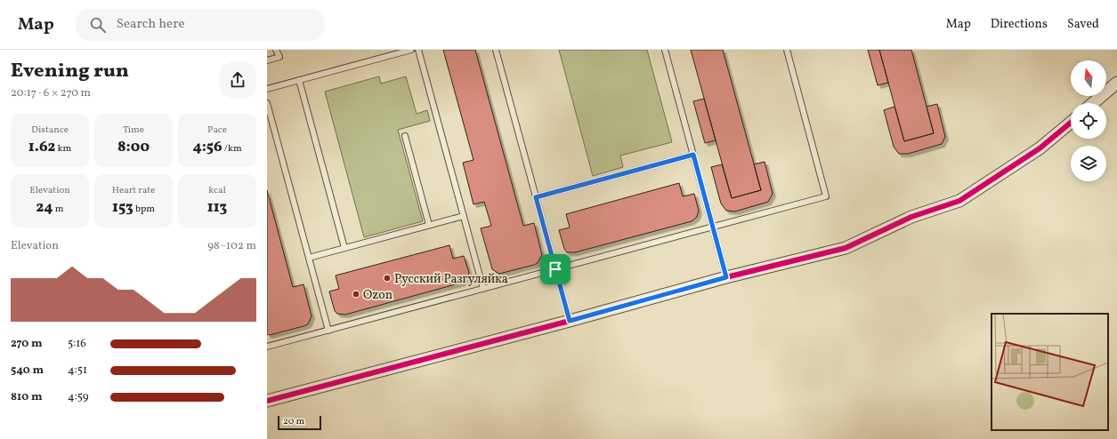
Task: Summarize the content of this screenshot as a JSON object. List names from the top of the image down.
{
  "places": ["Русский Разгуляйка", "Ozon"],
  "scale_bar": "20 m",
  "north": "top",
  "page": {
    "header": "Map",
    "search": "Search here",
    "nav": ["Map", "Directions", "Saved"],
    "heading": ["Evening run", "20:17 · 6 × 270 m"],
    "stats": [
      ["Distance", "1.62 km"],
      ["Time", "8:00"],
      ["Pace", "4:56 /km"],
      ["Elevation", "24 m"],
      ["Heart rate", "153 bpm"],
      ["kcal", "113"]
    ],
    "chart": ["Elevation", "98–102 m"],
    "list": [
      {
        "name": "270 m",
        "note": "5:16"
      },
      {
        "name": "540 m",
        "note": "4:51"
      },
      {
        "name": "810 m",
        "note": "4:59"
      }
    ],
    "scale": "20 m"
  }
}
